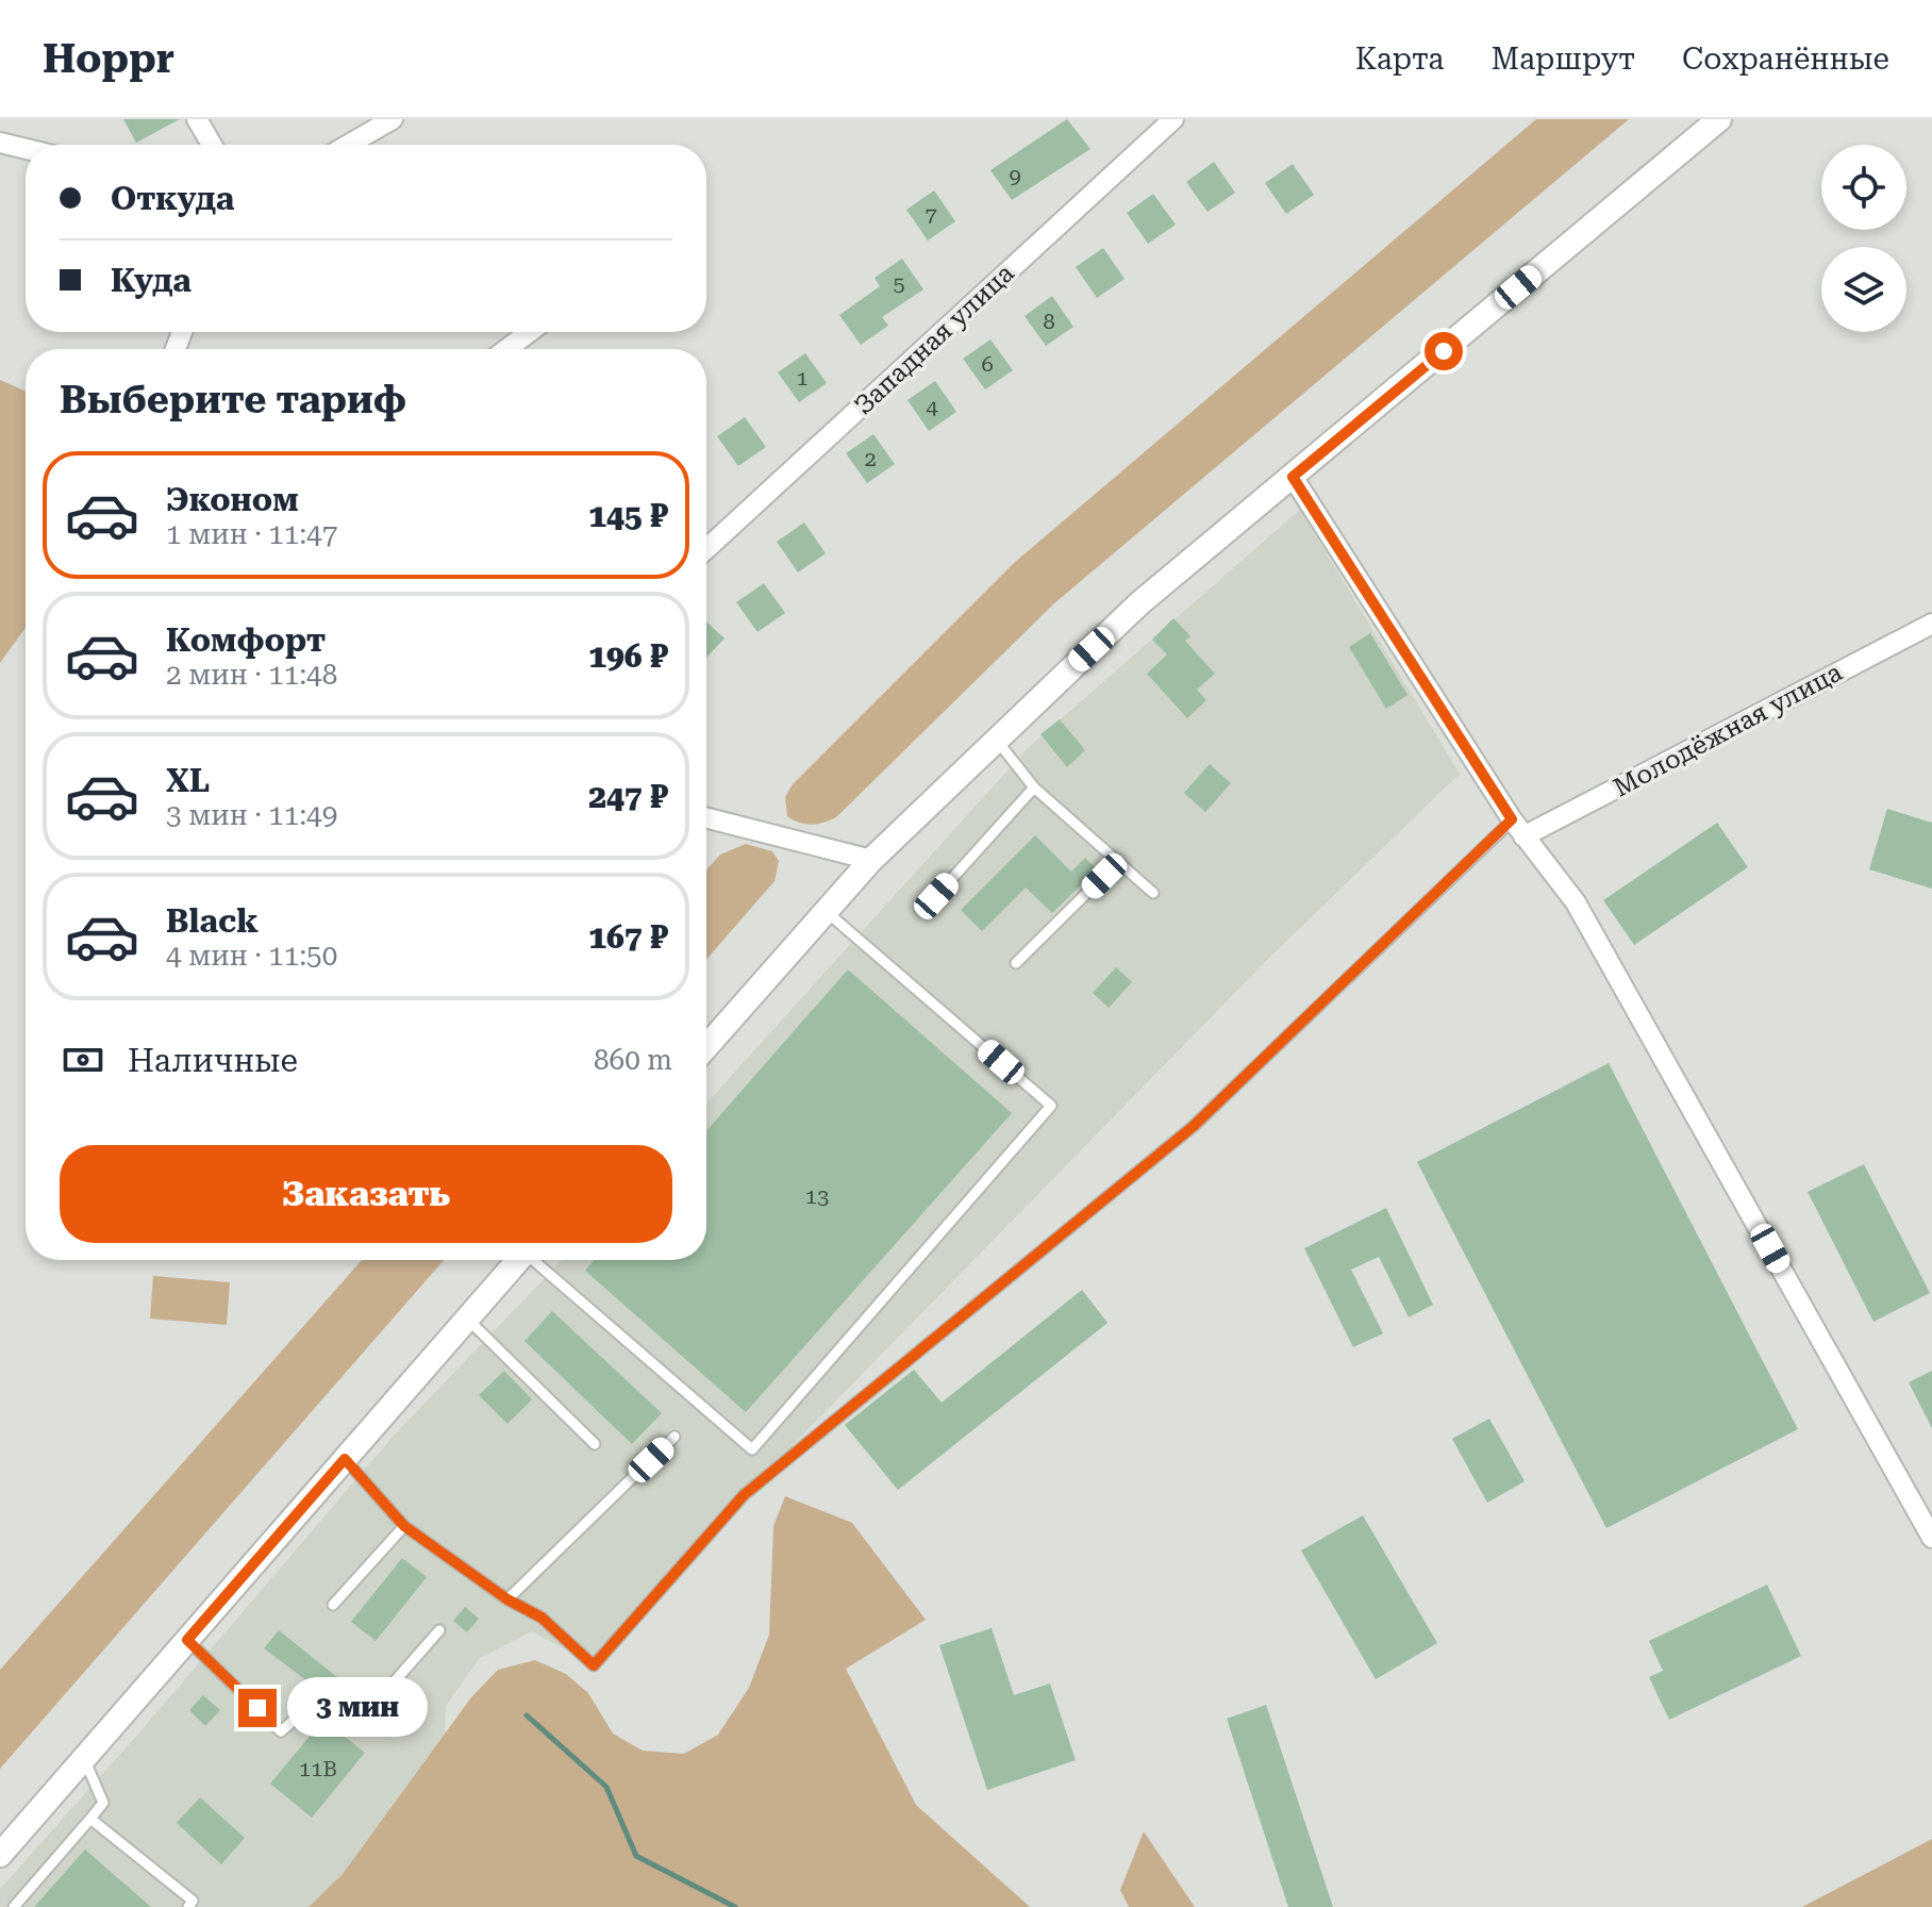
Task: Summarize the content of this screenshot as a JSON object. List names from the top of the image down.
{
  "streets": {
    "street": ["Западная улица", "Молодёжная улица"]
  },
  "house_numbers": [
    "9",
    "7",
    "5",
    "8",
    "6",
    "1",
    "4",
    "2",
    "13",
    "11В"
  ],
  "page": {
    "header": "Hoppr",
    "nav": ["Карта", "Маршрут", "Сохранённые"],
    "banner": ["Откуда", "Куда"],
    "heading": "Выберите тариф",
    "list": [
      {
        "name": "Эконом",
        "note": "1 мин · 11:47",
        "value": "145 ₽"
      },
      {
        "name": "Комфорт",
        "note": "2 мин · 11:48",
        "value": "196 ₽"
      },
      {
        "name": "XL",
        "note": "3 мин · 11:49",
        "value": "247 ₽"
      },
      {
        "name": "Black",
        "note": "4 мин · 11:50",
        "value": "167 ₽"
      }
    ],
    "pay": ["Наличные", "860 m"],
    "buttons": "Заказать",
    "bubble": "3 мин"
  }
}
